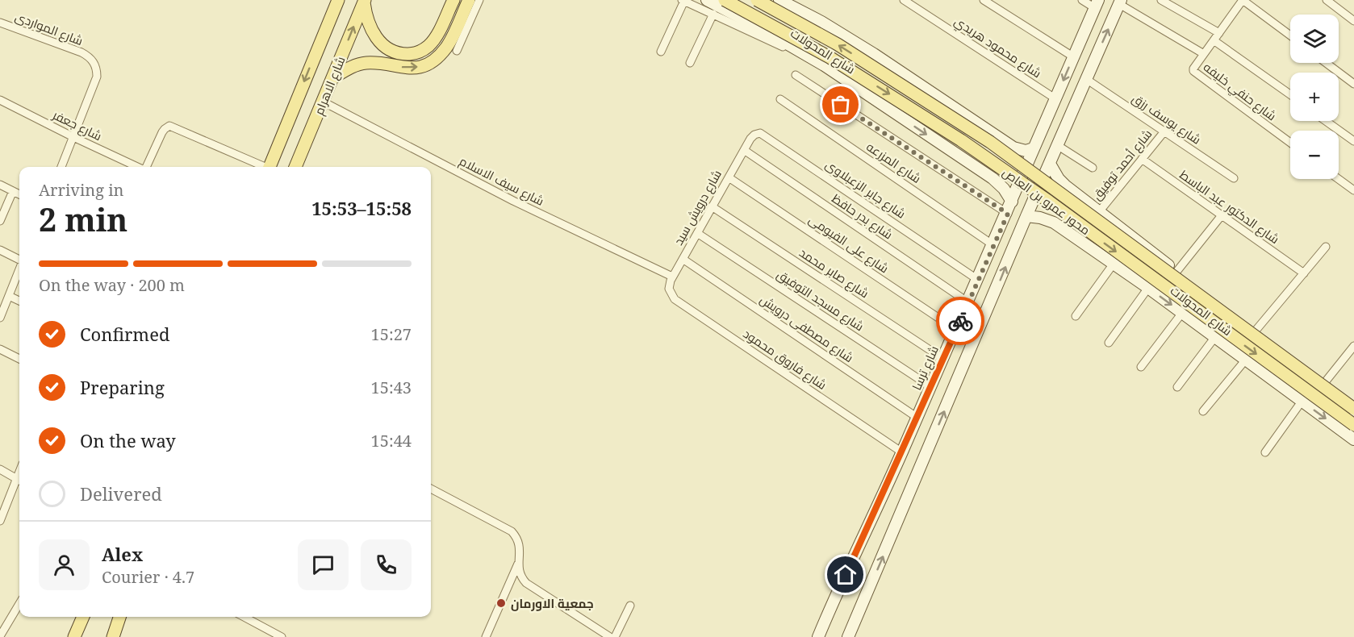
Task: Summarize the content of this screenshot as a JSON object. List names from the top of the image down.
{
  "streets": {
    "main road": ["شارع الاهرام", "محور عمرو بن العاص"],
    "street": [
      "شارع المواردى",
      "شارع محمود هريدي",
      "شارع المحولات",
      "شارع حنفي خليفه",
      "شارع يوسف رزق",
      "شارع جعفر",
      "شارع المزرعه",
      "شارع أحمد توفيق",
      "شارع سيف الاسلام",
      "شارع جابر الزعبلاوى",
      "شارع الدكتور عبد الباسط",
      "شارع درويش سيد",
      "شارع بدر حافظ",
      "شارع على الفيومى",
      "شارع صابر محمد",
      "شارع مسجد التوفيق",
      "شارع مصطفى درويش",
      "شارع فاروق محمود",
      "شارع ترسا"
    ]
  },
  "crossings": [
    ["شارع المواردى", "شارع جعفر"],
    ["شارع محمود هريدي", "شارع ترسا"],
    ["شارع المحولات", "شارع أحمد توفيق"],
    ["شارع المحولات", "شارع ترسا"],
    ["شارع الاهرام", "شارع سيف الاسلام"],
    ["شارع يوسف رزق", "شارع أحمد توفيق"],
    ["شارع المزرعه", "شارع ترسا"],
    ["شارع أحمد توفيق", "شارع الدكتور عبد الباسط"],
    ["شارع سيف الاسلام", "شارع درويش سيد"],
    ["شارع سيف الاسلام", "شارع فاروق محمود"],
    ["شارع جابر الزعبلاوى", "شارع درويش سيد"],
    ["شارع جابر الزعبلاوى", "شارع بدر حافظ"],
    ["شارع جابر الزعبلاوى", "شارع ترسا"],
    ["شارع درويش سيد", "شارع بدر حافظ"],
    ["شارع درويش سيد", "شارع على الفيومى"],
    ["شارع درويش سيد", "شارع صابر محمد"],
    ["شارع درويش سيد", "شارع مسجد التوفيق"],
    ["شارع درويش سيد", "شارع مصطفى درويش"],
    ["شارع درويش سيد", "شارع فاروق محمود"],
    ["شارع بدر حافظ", "شارع ترسا"],
    ["شارع على الفيومى", "شارع ترسا"],
    ["شارع صابر محمد", "شارع ترسا"],
    ["شارع مسجد التوفيق", "شارع ترسا"],
    ["شارع مصطفى درويش", "شارع ترسا"],
    ["شارع فاروق محمود", "شارع ترسا"]
  ],
  "places": ["جمعية الاورمان"],
  "page": {
    "map_buttons": ["+", "−"],
    "heading": ["2 min", "Arriving in", "15:53–15:58"],
    "panel": ["Alex", "Courier · 4.7"],
    "bar": "On the way · 200 m",
    "list": [
      ["Confirmed", "15:27"],
      ["Preparing", "15:43"],
      ["On the way", "15:44"],
      "Delivered"
    ]
  }
}
